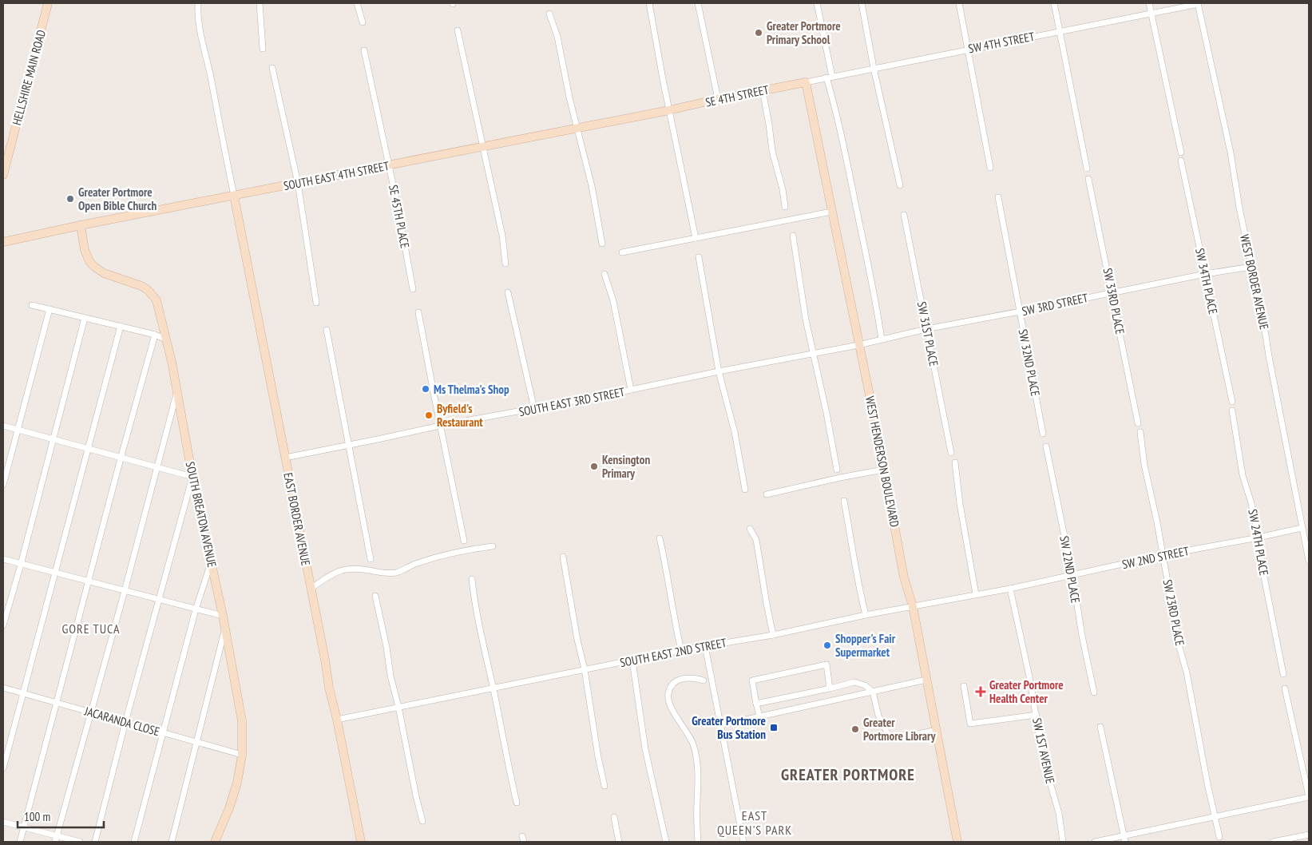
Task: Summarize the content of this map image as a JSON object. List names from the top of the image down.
{
  "streets": {
    "street": [
      "SW 4TH STREET",
      "HELLSHIRE MAIN ROAD",
      "SE 4TH STREET",
      "SOUTH EAST 4TH STREET",
      "SE 45TH PLACE",
      "SW 34TH PLACE",
      "WEST BORDER AVENUE",
      "SW 33RD PLACE",
      "SW 3RD STREET",
      "SW 31ST PLACE",
      "SW 32ND PLACE",
      "SOUTH EAST 3RD STREET",
      "WEST HENDERSON BOULEVARD",
      "SOUTH BREATON AVENUE",
      "EAST BORDER AVENUE",
      "SW 24TH PLACE",
      "SW 2ND STREET",
      "SW 22ND PLACE",
      "SW 23RD PLACE",
      "SOUTH EAST 2ND STREET",
      "JACARANDA CLOSE",
      "SW 1ST AVENUE"
    ]
  },
  "crossings": [
    ["SW 4TH STREET", "SE 4TH STREET"],
    ["SW 4TH STREET", "WEST BORDER AVENUE"],
    ["SW 4TH STREET", "WEST HENDERSON BOULEVARD"],
    ["SE 4TH STREET", "SOUTH EAST 4TH STREET"],
    ["SE 4TH STREET", "WEST HENDERSON BOULEVARD"],
    ["SOUTH EAST 4TH STREET", "SE 45TH PLACE"],
    ["SOUTH EAST 4TH STREET", "SOUTH BREATON AVENUE"],
    ["SOUTH EAST 4TH STREET", "EAST BORDER AVENUE"],
    ["SW 34TH PLACE", "SW 3RD STREET"],
    ["WEST BORDER AVENUE", "SW 3RD STREET"],
    ["WEST BORDER AVENUE", "SW 2ND STREET"],
    ["SW 33RD PLACE", "SW 3RD STREET"],
    ["SW 3RD STREET", "SW 31ST PLACE"],
    ["SW 3RD STREET", "SW 32ND PLACE"],
    ["SW 3RD STREET", "SOUTH EAST 3RD STREET"],
    ["SW 3RD STREET", "WEST HENDERSON BOULEVARD"],
    ["SOUTH EAST 3RD STREET", "WEST HENDERSON BOULEVARD"],
    ["SOUTH EAST 3RD STREET", "EAST BORDER AVENUE"],
    ["WEST HENDERSON BOULEVARD", "SOUTH EAST 2ND STREET"],
    ["SOUTH BREATON AVENUE", "JACARANDA CLOSE"],
    ["EAST BORDER AVENUE", "SOUTH EAST 2ND STREET"],
    ["SW 24TH PLACE", "SW 2ND STREET"],
    ["SW 2ND STREET", "SW 22ND PLACE"],
    ["SW 2ND STREET", "SW 23RD PLACE"],
    ["SW 2ND STREET", "SOUTH EAST 2ND STREET"],
    ["SW 2ND STREET", "SW 1ST AVENUE"],
    ["SOUTH EAST 2ND STREET", "SW 1ST AVENUE"]
  ],
  "districts": ["GORE TUCA", "GREATER PORTMORE", "EAST QUEEN'S PARK"],
  "places": {
    "other": [
      "Greater Portmore Primary School",
      "Greater Portmore Open Bible Church",
      "Ms Thelma's Shop",
      "Byfield's Restaurant",
      "Kensington Primary",
      "Shopper's Fair Supermarket",
      "Greater Portmore Library"
    ],
    "health": ["Greater Portmore Health Center"],
    "transit": ["Greater Portmore Bus Station"]
  },
  "scale_bar": "100 m"
}
